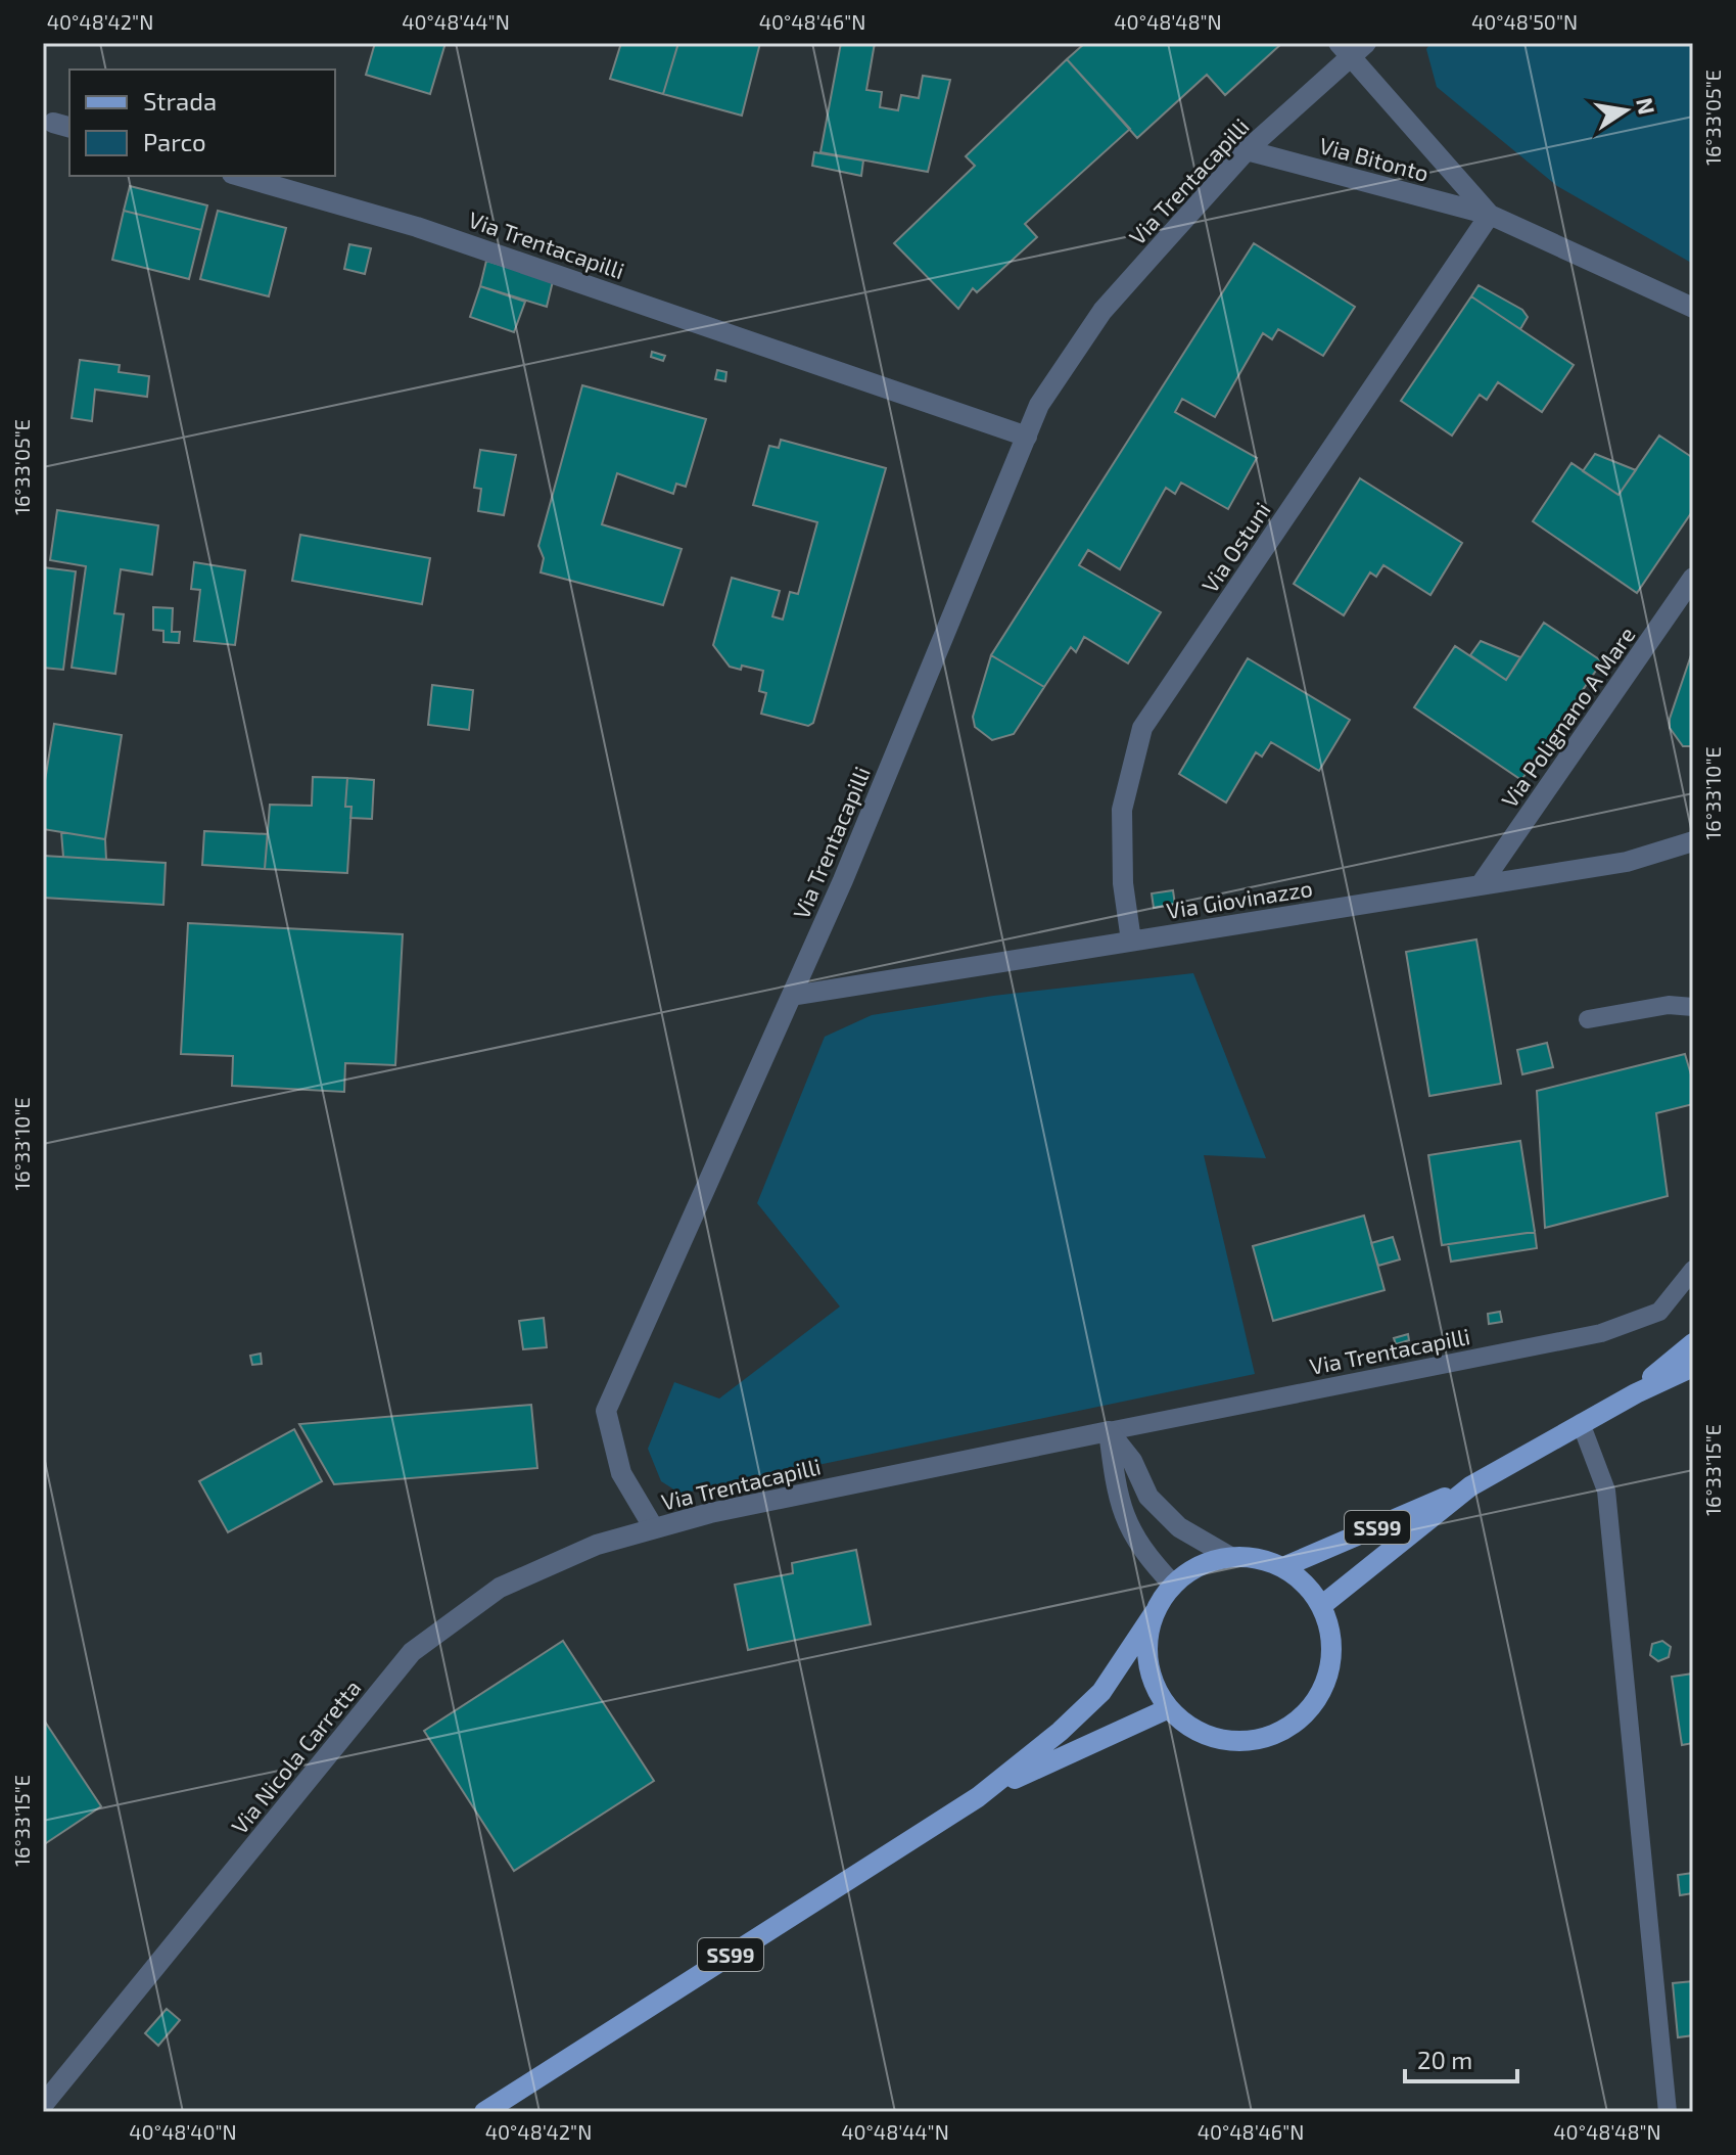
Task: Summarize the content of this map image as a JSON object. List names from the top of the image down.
{
  "streets": {
    "main road": ["SS99"],
    "street": [
      "Via Bitonto",
      "Via Trentacapilli",
      "Via Ostuni",
      "Via Polignano A Mare",
      "Via Giovinazzo",
      "Via Nicola Carretta"
    ]
  },
  "crossings": [
    ["Via Bitonto", "Via Trentacapilli"],
    ["Via Bitonto", "Via Ostuni"],
    ["Via Trentacapilli", "Via Giovinazzo"],
    ["Via Trentacapilli", "Via Nicola Carretta"],
    ["Via Ostuni", "Via Giovinazzo"],
    ["Via Polignano A Mare", "Via Giovinazzo"]
  ],
  "legend": ["Strada", "Parco"],
  "scale_bar": "20 m",
  "north": "right",
  "coordinates": [
    "40°48'42\"N",
    "40°48'44\"N",
    "40°48'46\"N",
    "40°48'48\"N",
    "40°48'50\"N",
    "16°33'05\"E",
    "16°33'10\"E",
    "16°33'15\"E",
    "40°48'40\"N"
  ]
}
